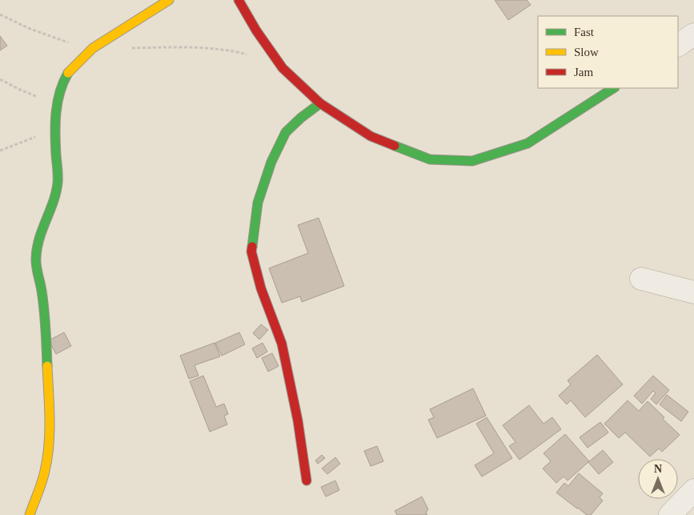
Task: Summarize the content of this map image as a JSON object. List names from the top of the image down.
{
  "legend": ["Fast", "Slow", "Jam"],
  "north": "top"
}
